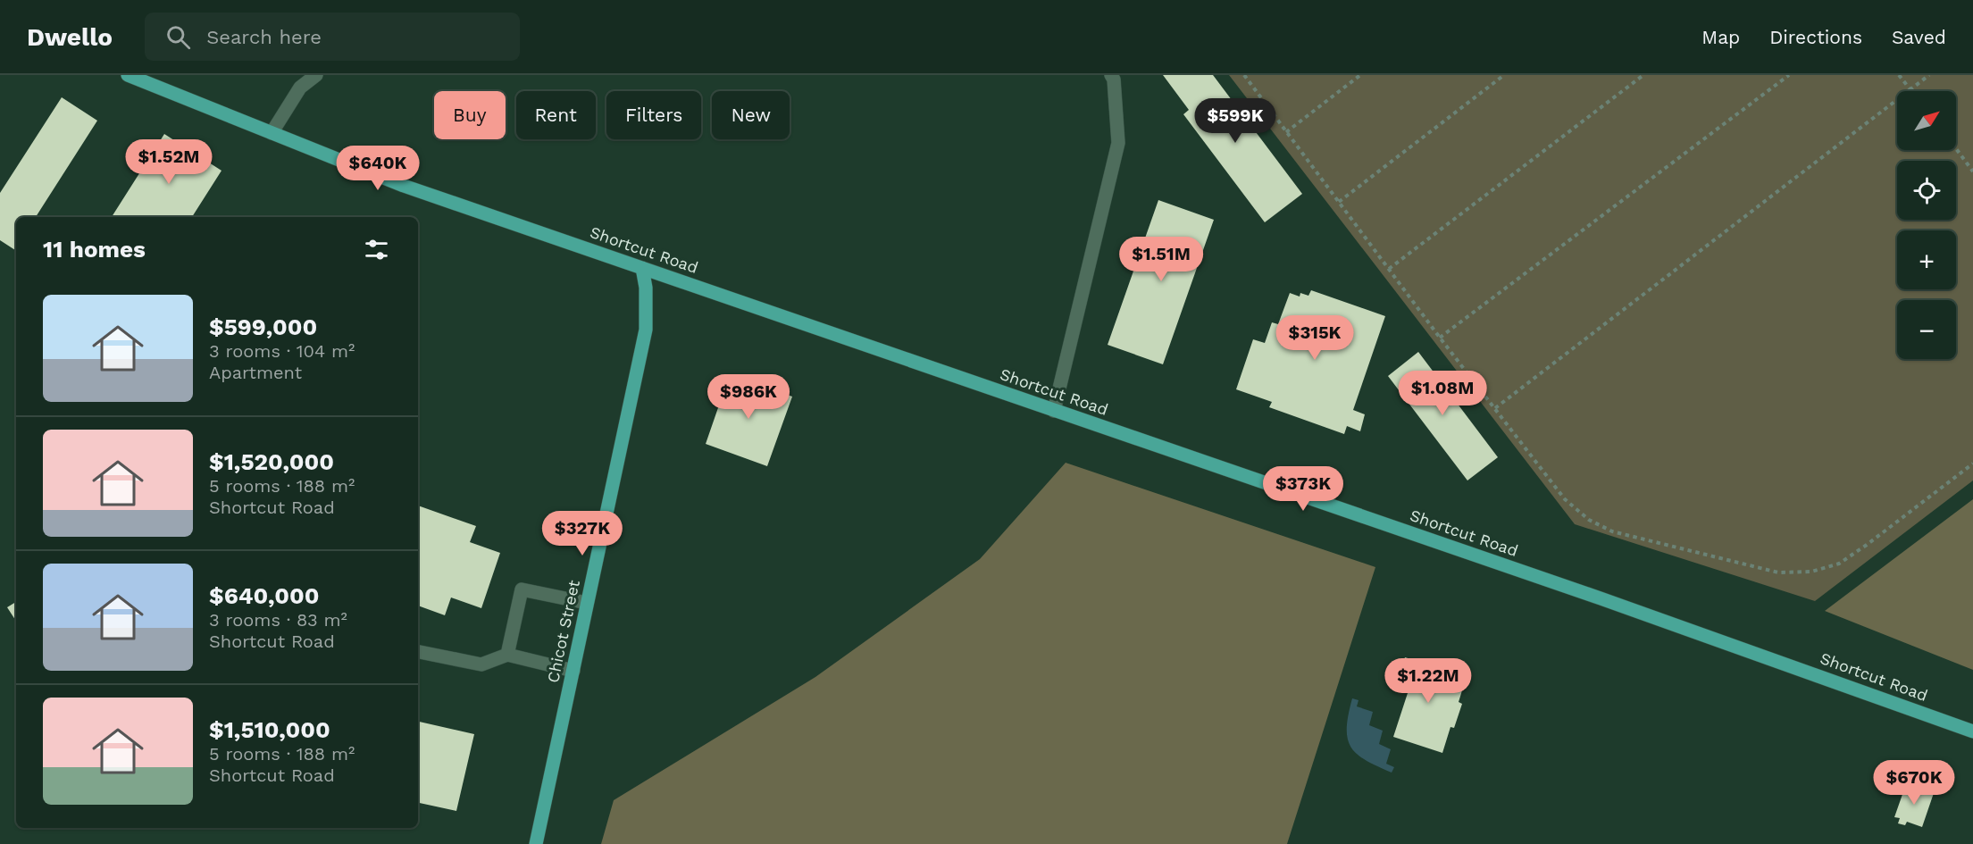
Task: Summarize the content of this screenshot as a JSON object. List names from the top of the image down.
{
  "streets": {
    "main road": ["Shortcut Road", "Chicot Street"]
  },
  "crossings": [
    ["Shortcut Road", "Chicot Street"]
  ],
  "north": "top right",
  "page": {
    "header": "Dwello",
    "search": "Search here",
    "nav": ["Map", "Directions", "Saved"],
    "map_buttons": ["+", "−"],
    "chip": [
      "Buy",
      "Rent",
      "Filters",
      "New"
    ],
    "price": [
      "$599K",
      "$1.52M",
      "$640K",
      "$1.51M",
      "$315K",
      "$1.08M",
      "$986K",
      "$373K",
      "$327K",
      "$1.22M",
      "$670K"
    ],
    "heading": "11 homes",
    "list": [
      {
        "name": "$599,000",
        "note": "3 rooms · 104 m² · Apartment"
      },
      {
        "name": "$1,520,000",
        "note": "5 rooms · 188 m² · Shortcut Road"
      },
      {
        "name": "$640,000",
        "note": "3 rooms · 83 m² · Shortcut Road"
      },
      {
        "name": "$1,510,000",
        "note": "5 rooms · 188 m² · Shortcut Road"
      }
    ]
  }
}
